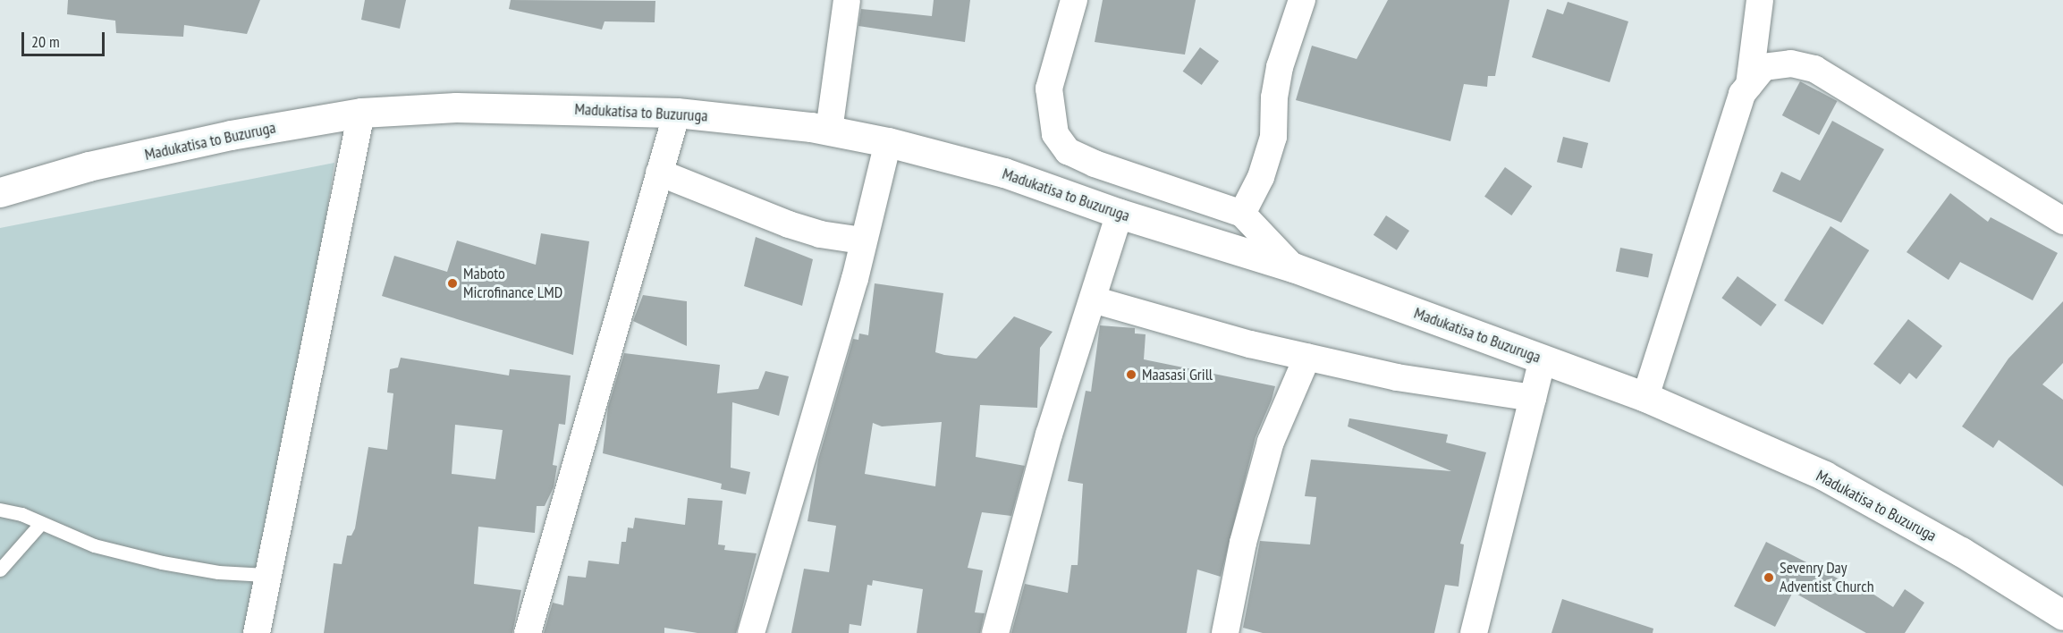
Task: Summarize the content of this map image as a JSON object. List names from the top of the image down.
{
  "streets": {
    "main road": ["Madukatisa to Buzuruga"]
  },
  "places": ["Maboto Microfinance LMD", "Maasasi Grill", "Sevenry Day Adventist Church"],
  "scale_bar": "20 m"
}
